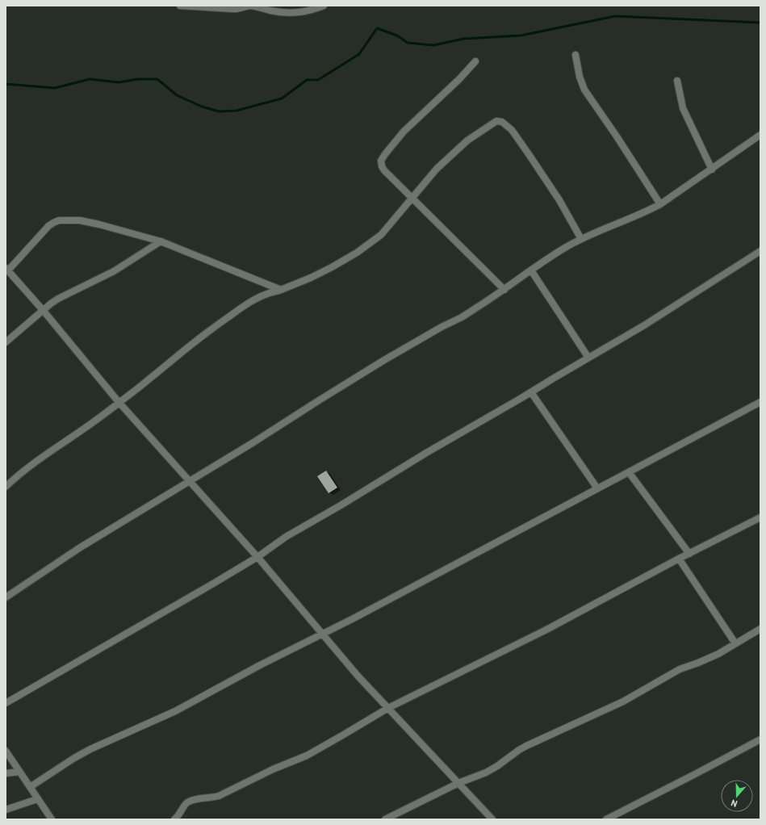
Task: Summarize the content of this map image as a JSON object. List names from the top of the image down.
{
  "north": "bottom"
}
